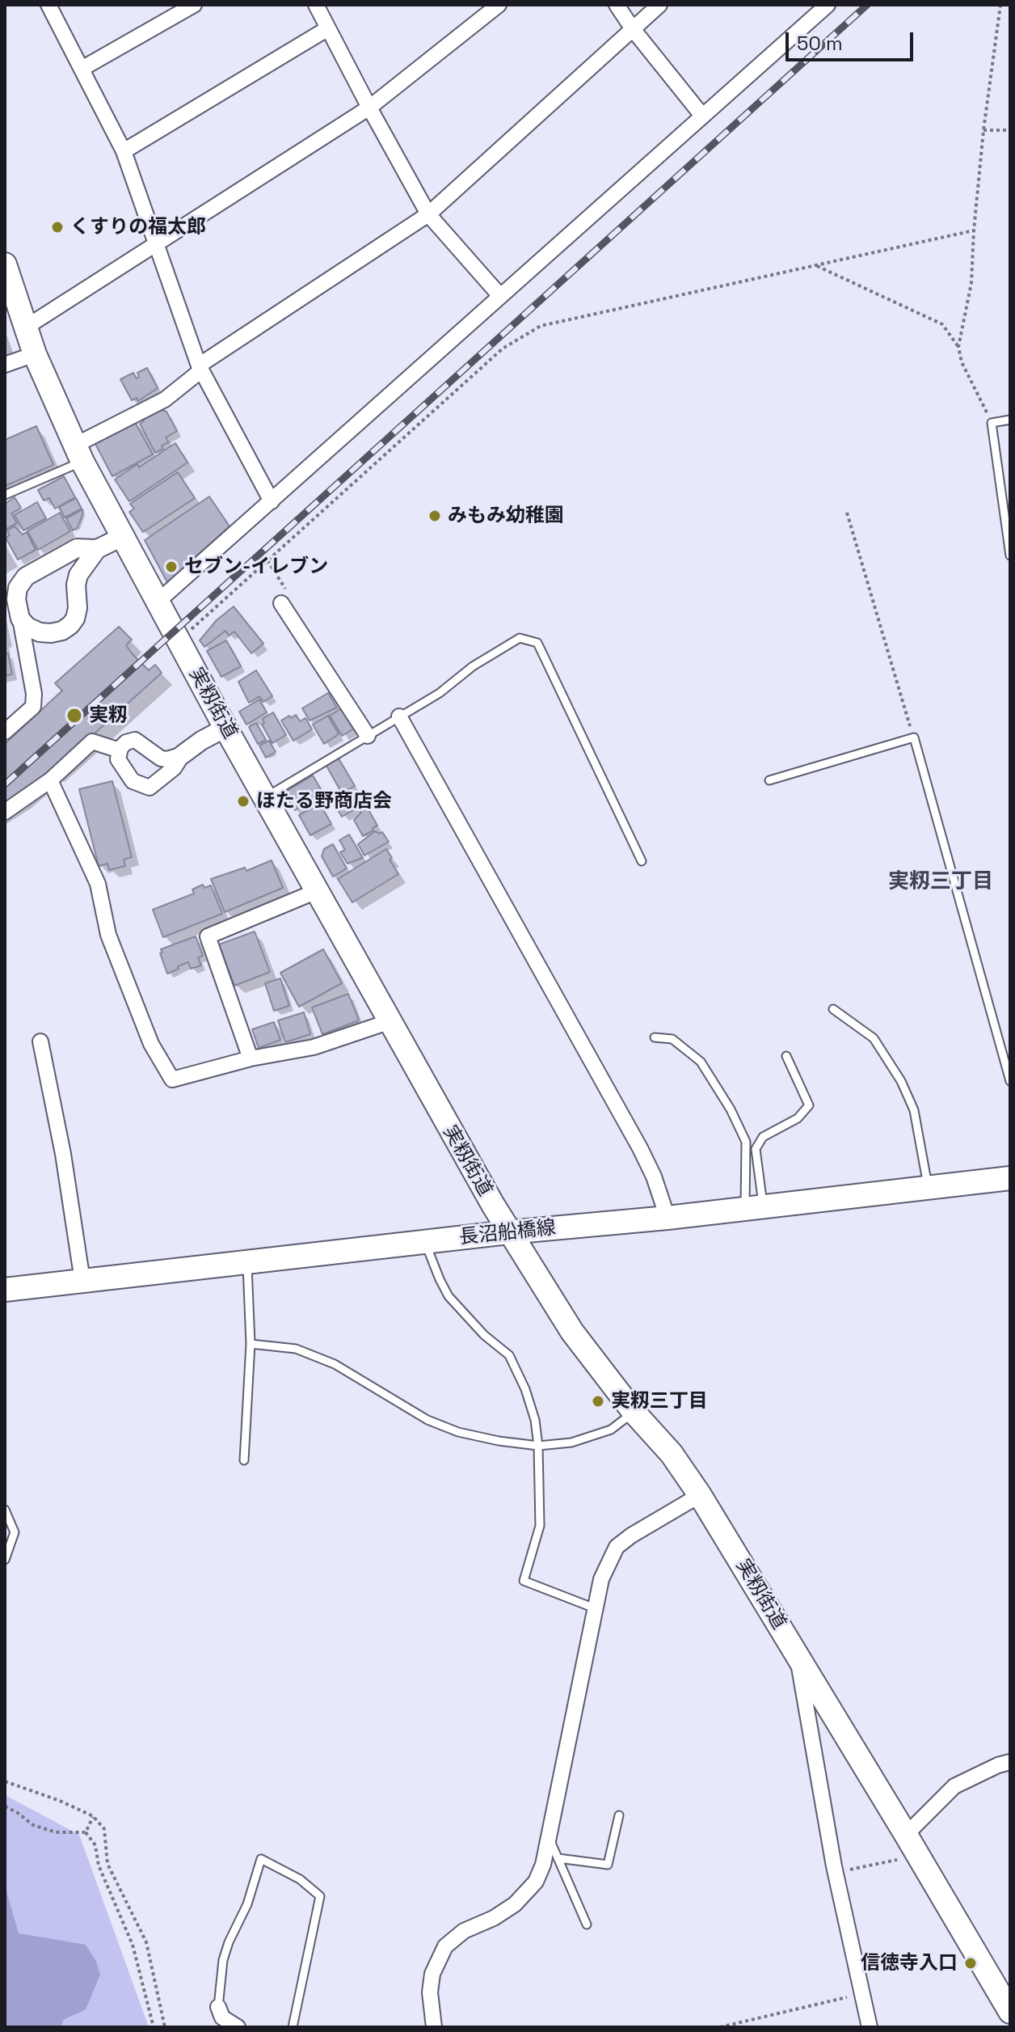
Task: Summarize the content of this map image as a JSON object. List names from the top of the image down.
{
  "streets": {
    "main road": ["実籾街道", "長沼船橋線"]
  },
  "crossings": [
    ["実籾街道", "長沼船橋線"]
  ],
  "districts": ["実籾三丁目"],
  "places": [
    "くすりの福太郎",
    "みもみ幼稚園",
    "セブン-イレブン",
    "実籾",
    "ほたる野商店会",
    "実籾三丁目",
    "信徳寺入口"
  ],
  "scale_bar": "50 m"
}
